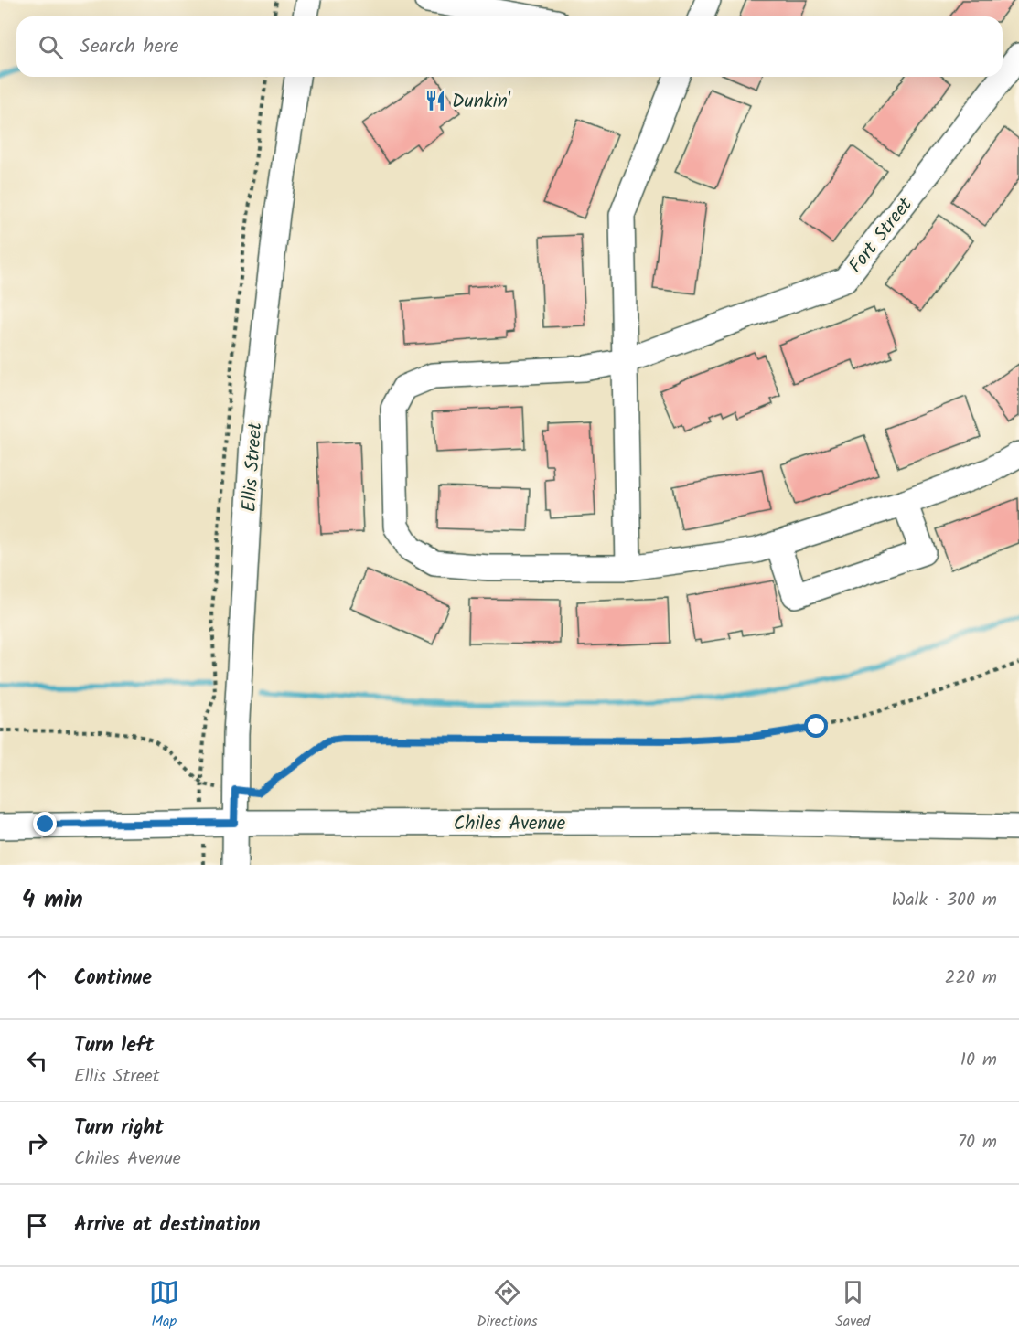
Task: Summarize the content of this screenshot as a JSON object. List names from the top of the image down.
{
  "streets": {
    "street": ["Fort Street", "Ellis Street", "Chiles Avenue"]
  },
  "crossings": [
    ["Ellis Street", "Chiles Avenue"]
  ],
  "places": {
    "restaurant": ["Dunkin'"]
  },
  "page": {
    "search": "Search here",
    "heading": ["4 min", "Walk · 300 m"],
    "list": [
      ["Continue", "220 m"],
      ["Turn left", "Ellis Street", "10 m"],
      ["Turn right", "Chiles Avenue", "70 m"],
      "Arrive at destination"
    ],
    "nav": ["Map", "Directions", "Saved"]
  }
}
